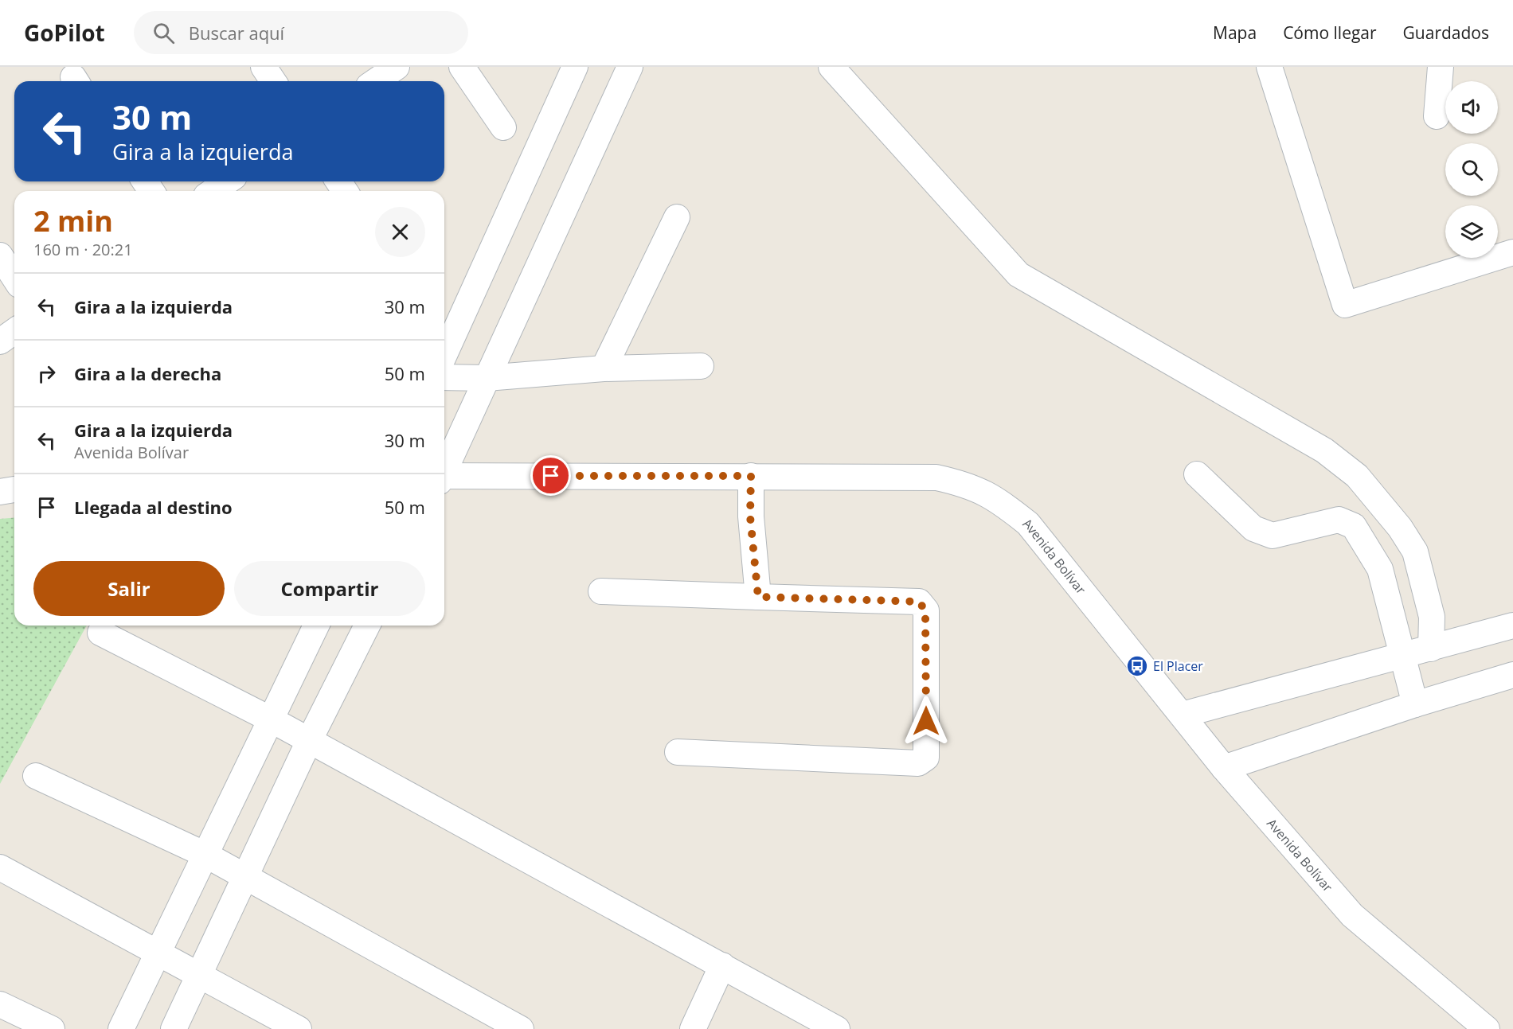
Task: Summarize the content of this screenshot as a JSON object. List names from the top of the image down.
{
  "streets": {
    "street": ["Avenida Bolívar"]
  },
  "places": {
    "bus stop": ["El Placer"]
  },
  "page": {
    "header": "GoPilot",
    "search": "Buscar aquí",
    "nav": ["Mapa", "Cómo llegar", "Guardados"],
    "turn": ["30 m", "Gira a la izquierda"],
    "heading": ["2 min", "160 m · 20:21"],
    "list": [
      {
        "name": "Gira a la izquierda",
        "value": "30 m"
      },
      {
        "name": "Gira a la derecha",
        "value": "50 m"
      },
      {
        "name": "Gira a la izquierda",
        "note": "Avenida Bolívar",
        "value": "30 m"
      },
      {
        "name": "Llegada al destino",
        "value": "50 m"
      }
    ],
    "buttons": ["Salir", "Compartir"]
  }
}
